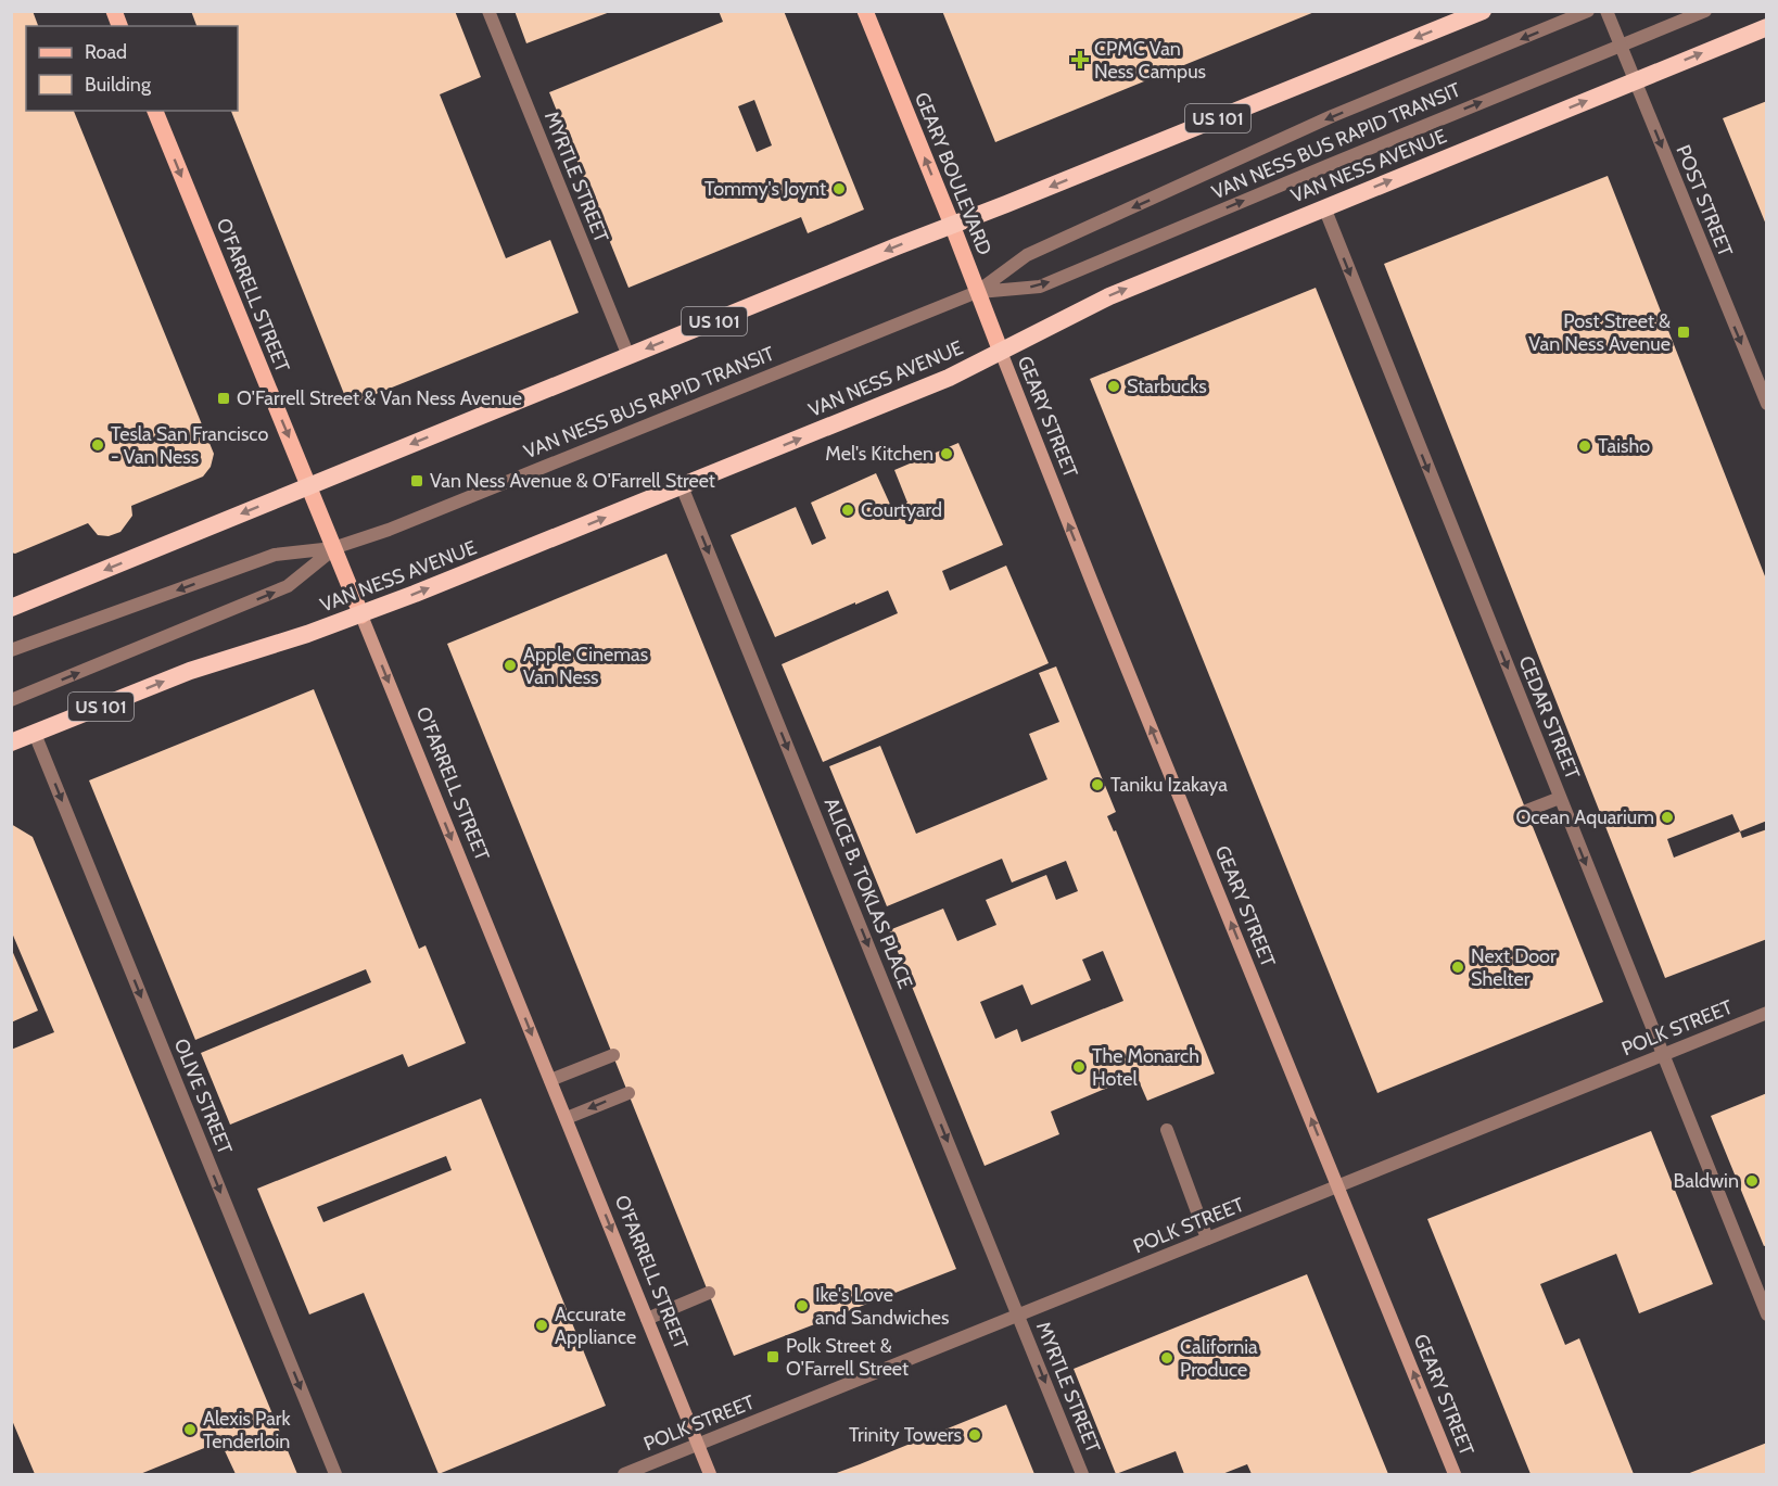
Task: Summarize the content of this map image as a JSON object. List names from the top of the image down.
{
  "streets": {
    "highway": ["US 101", "VAN NESS AVENUE"],
    "main road": ["GEARY BOULEVARD", "O'FARRELL STREET", "GEARY STREET"],
    "street": [
      "VAN NESS BUS RAPID TRANSIT",
      "MYRTLE STREET",
      "POST STREET",
      "CEDAR STREET",
      "ALICE B. TOKLAS PLACE",
      "POLK STREET",
      "OLIVE STREET"
    ]
  },
  "crossings": [
    ["US 101", "GEARY BOULEVARD"],
    ["US 101", "MYRTLE STREET"],
    ["US 101", "O'FARRELL STREET"],
    ["VAN NESS BUS RAPID TRANSIT", "GEARY BOULEVARD"],
    ["VAN NESS BUS RAPID TRANSIT", "POST STREET"],
    ["VAN NESS BUS RAPID TRANSIT", "O'FARRELL STREET"],
    ["VAN NESS AVENUE", "GEARY BOULEVARD"],
    ["VAN NESS AVENUE", "POST STREET"],
    ["VAN NESS AVENUE", "O'FARRELL STREET"],
    ["VAN NESS AVENUE", "GEARY STREET"],
    ["VAN NESS AVENUE", "CEDAR STREET"],
    ["VAN NESS AVENUE", "ALICE B. TOKLAS PLACE"],
    ["VAN NESS AVENUE", "OLIVE STREET"],
    ["GEARY BOULEVARD", "GEARY STREET"],
    ["MYRTLE STREET", "ALICE B. TOKLAS PLACE"],
    ["MYRTLE STREET", "POLK STREET"],
    ["O'FARRELL STREET", "POLK STREET"],
    ["GEARY STREET", "POLK STREET"],
    ["CEDAR STREET", "POLK STREET"],
    ["ALICE B. TOKLAS PLACE", "POLK STREET"]
  ],
  "one_way": [
    "GEARY BOULEVARD",
    "POST STREET",
    "O'FARRELL STREET",
    "GEARY STREET",
    "CEDAR STREET",
    "ALICE B. TOKLAS PLACE",
    "OLIVE STREET"
  ],
  "places": {
    "health": ["CPMC Van Ness Campus"],
    "other": [
      "Tommy's Joynt",
      "Starbucks",
      "Tesla San Francisco - Van Ness",
      "Taisho",
      "Mel's Kitchen",
      "Courtyard",
      "Apple Cinemas Van Ness",
      "Taniku Izakaya",
      "Ocean Aquarium",
      "Next Door Shelter",
      "The Monarch Hotel",
      "Baldwin",
      "Ike's Love and Sandwiches",
      "Accurate Appliance",
      "California Produce",
      "Alexis Park Tenderloin",
      "Trinity Towers"
    ],
    "transit": [
      "Post Street & Van Ness Avenue",
      "O'Farrell Street & Van Ness Avenue",
      "Van Ness Avenue & O'Farrell Street",
      "Polk Street & O'Farrell Street"
    ]
  },
  "legend": ["Road", "Building"]
}
